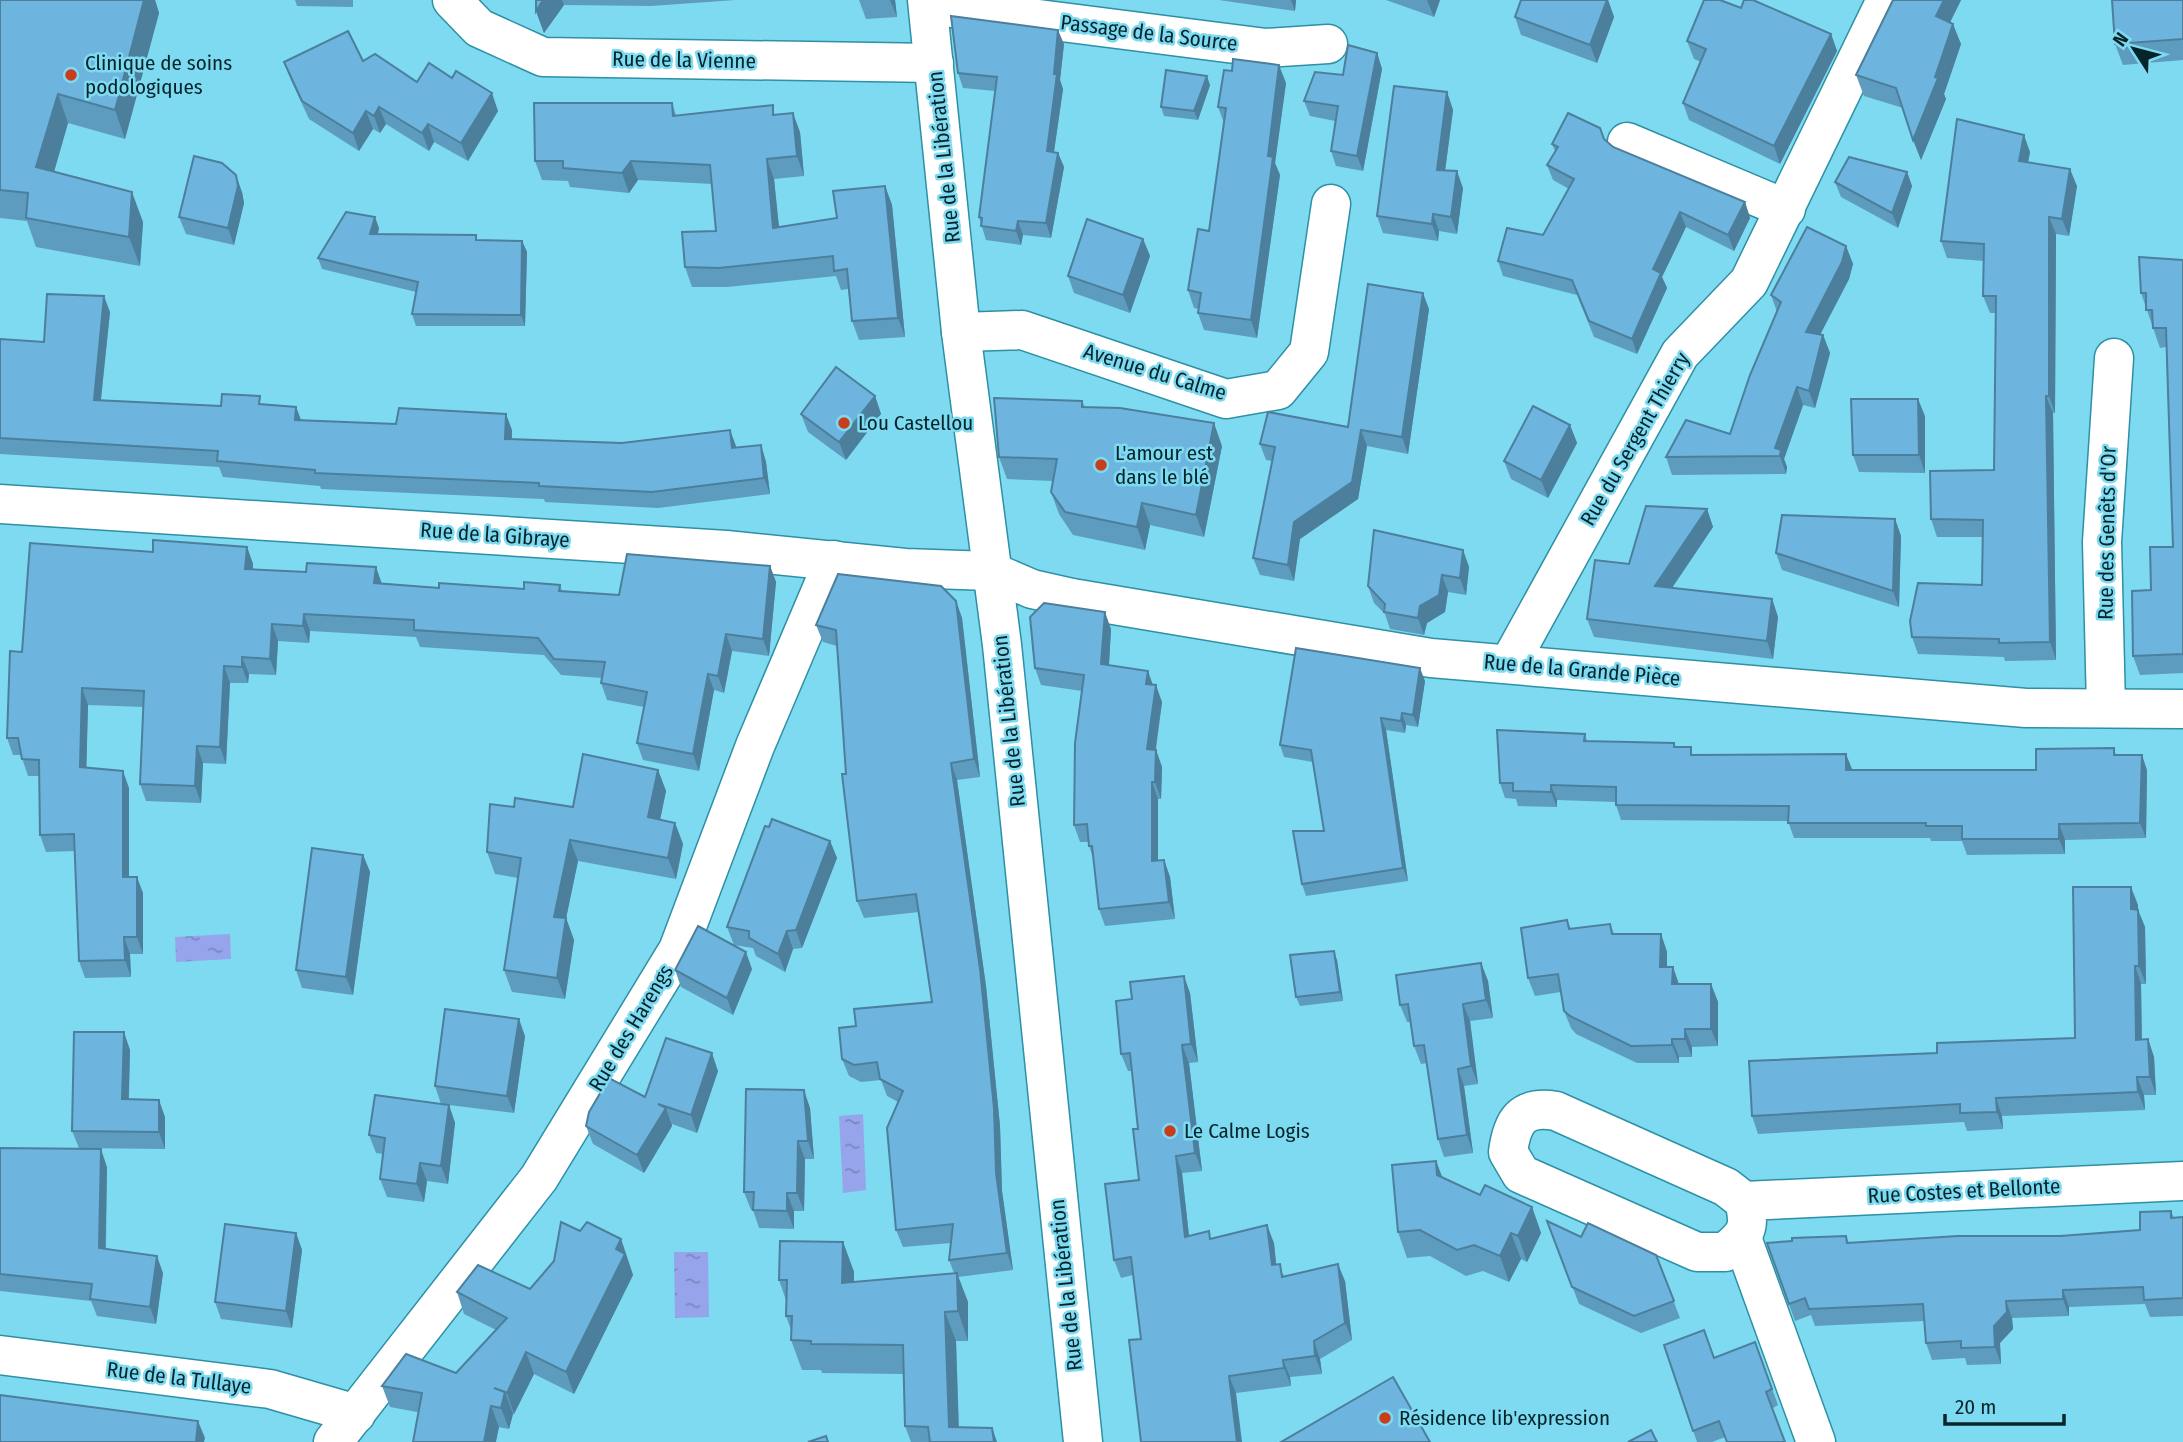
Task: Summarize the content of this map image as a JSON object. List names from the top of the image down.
{
  "streets": {
    "street": [
      "Passage de la Source",
      "Rue de la Vienne",
      "Rue de la Libération",
      "Avenue du Calme",
      "Rue du Sergent Thierry",
      "Rue des Genêts d'Or",
      "Rue de la Gibraye",
      "Rue de la Grande Pièce",
      "Rue des Harengs",
      "Rue Costes et Bellonte",
      "Rue de la Tullaye"
    ]
  },
  "crossings": [
    ["Passage de la Source", "Rue de la Libération"],
    ["Rue de la Vienne", "Rue de la Libération"],
    ["Rue de la Libération", "Avenue du Calme"],
    ["Rue de la Libération", "Rue de la Gibraye"],
    ["Rue de la Libération", "Rue de la Grande Pièce"],
    ["Rue du Sergent Thierry", "Rue de la Grande Pièce"],
    ["Rue des Genêts d'Or", "Rue de la Grande Pièce"],
    ["Rue de la Gibraye", "Rue de la Grande Pièce"],
    ["Rue de la Gibraye", "Rue des Harengs"],
    ["Rue des Harengs", "Rue de la Tullaye"]
  ],
  "places": [
    "Clinique de soins podologiques",
    "Lou Castellou",
    "L'amour est dans le blé",
    "Le Calme Logis",
    "Résidence lib'expression"
  ],
  "scale_bar": "20 m",
  "north": "top left"
}
